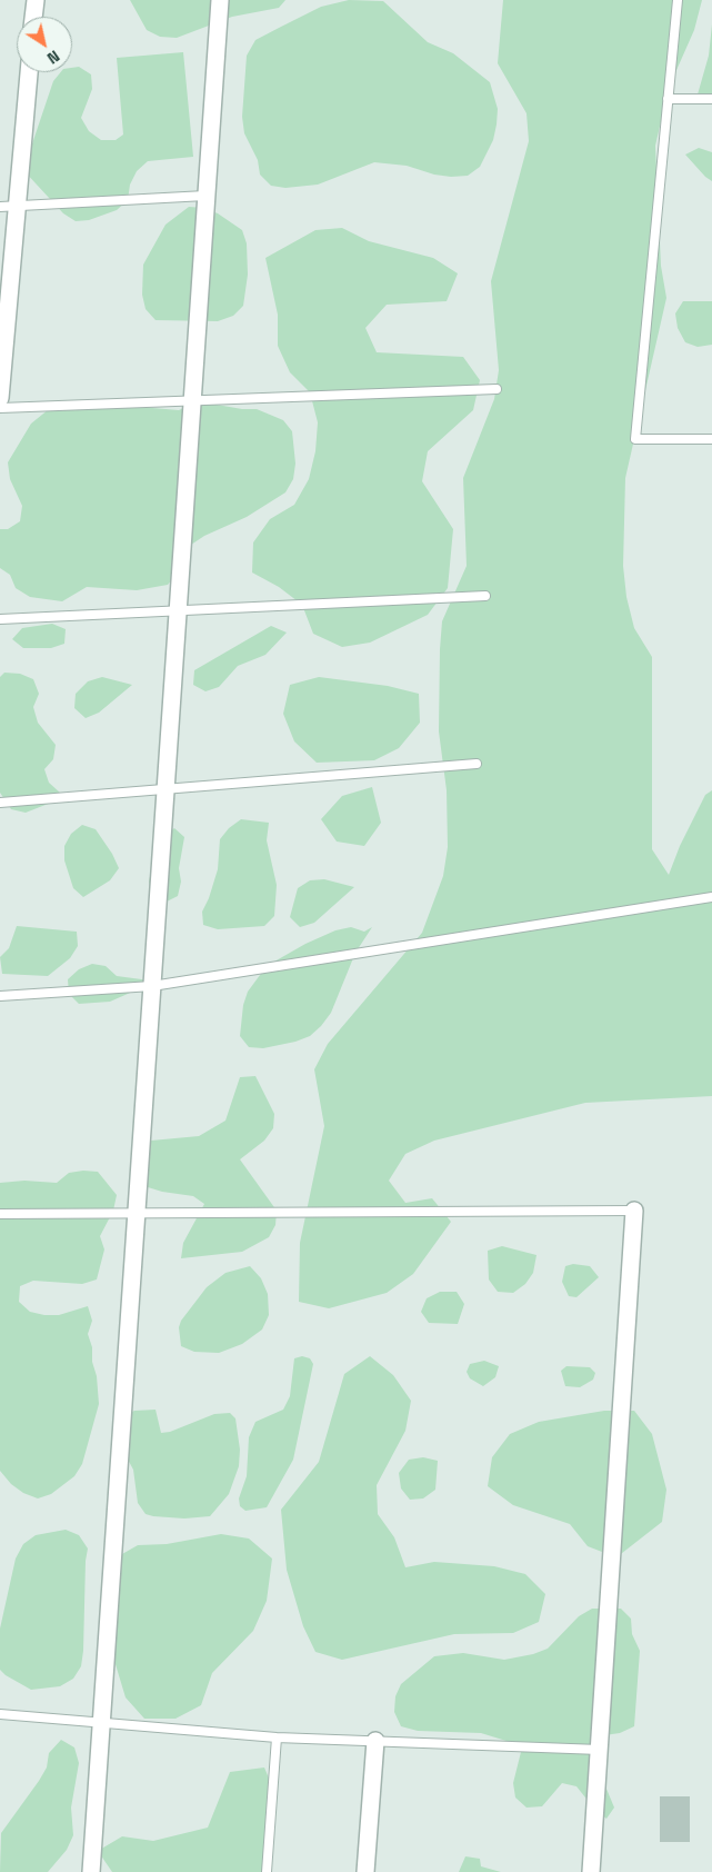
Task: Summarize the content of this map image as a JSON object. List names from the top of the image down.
{
  "north": "bottom right"
}
